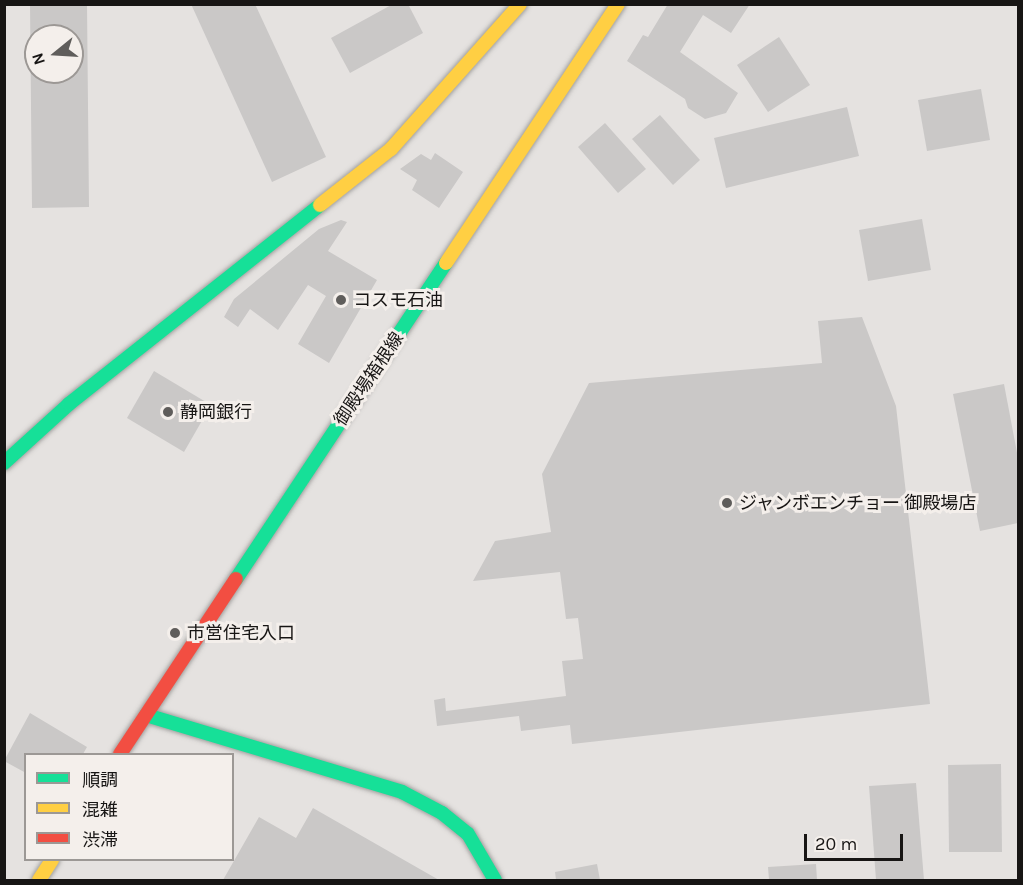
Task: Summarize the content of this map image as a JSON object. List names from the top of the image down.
{
  "streets": {
    "street": ["御殿場箱根線"]
  },
  "places": [
    "コスモ石油",
    "静岡銀行",
    "ジャンボエンチョー 御殿場店",
    "市営住宅入口"
  ],
  "legend": ["順調", "混雑", "渋滞"],
  "scale_bar": "20 m",
  "north": "left"
}
